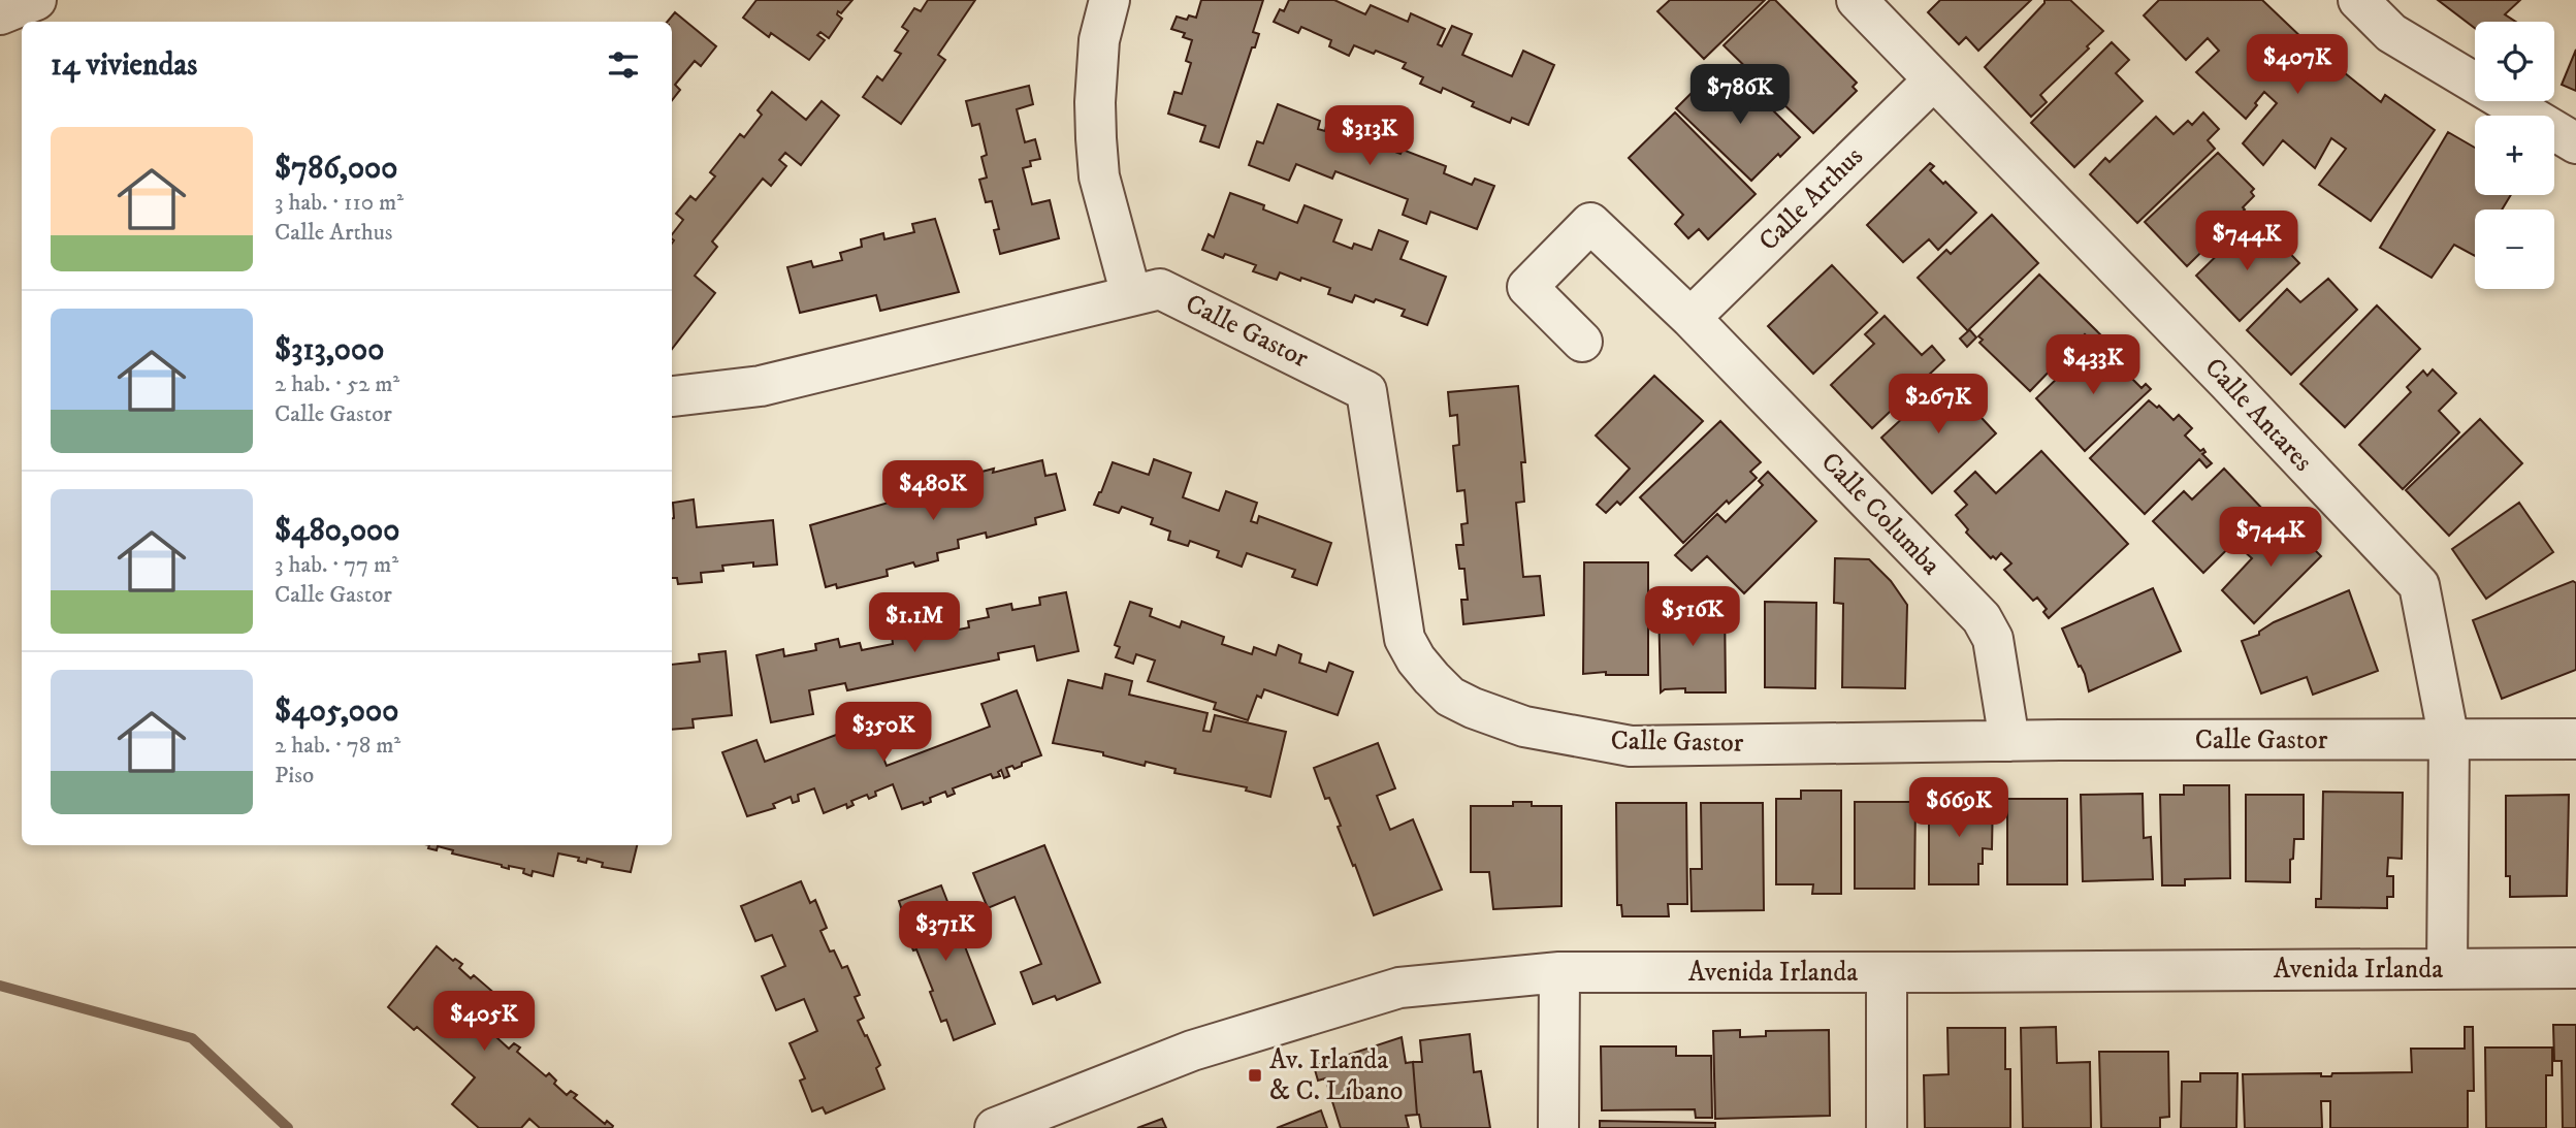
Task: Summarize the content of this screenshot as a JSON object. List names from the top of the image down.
{
  "streets": {
    "street": [
      "Calle Arthus",
      "Calle Gastor",
      "Calle Antares",
      "Calle Columba",
      "Avenida Irlanda"
    ]
  },
  "crossings": [
    ["Calle Arthus", "Calle Antares"],
    ["Calle Arthus", "Calle Columba"],
    ["Calle Gastor", "Calle Antares"],
    ["Calle Gastor", "Calle Columba"],
    ["Calle Antares", "Avenida Irlanda"]
  ],
  "places": {
    "transit": ["Av. Irlanda & C. Líbano"]
  },
  "page": {
    "map_buttons": ["+", "−"],
    "heading": "14 viviendas",
    "price": [
      "$407K",
      "$786K",
      "$313K",
      "$744K",
      "$433K",
      "$267K",
      "$480K",
      "$744K",
      "$516K",
      "$1.1M",
      "$350K",
      "$669K",
      "$371K",
      "$405K"
    ],
    "list": [
      {
        "name": "$786,000",
        "note": "3 hab. · 110 m² · Calle Arthus"
      },
      {
        "name": "$313,000",
        "note": "2 hab. · 52 m² · Calle Gastor"
      },
      {
        "name": "$480,000",
        "note": "3 hab. · 77 m² · Calle Gastor"
      },
      {
        "name": "$405,000",
        "note": "2 hab. · 78 m² · Piso"
      }
    ]
  }
}
